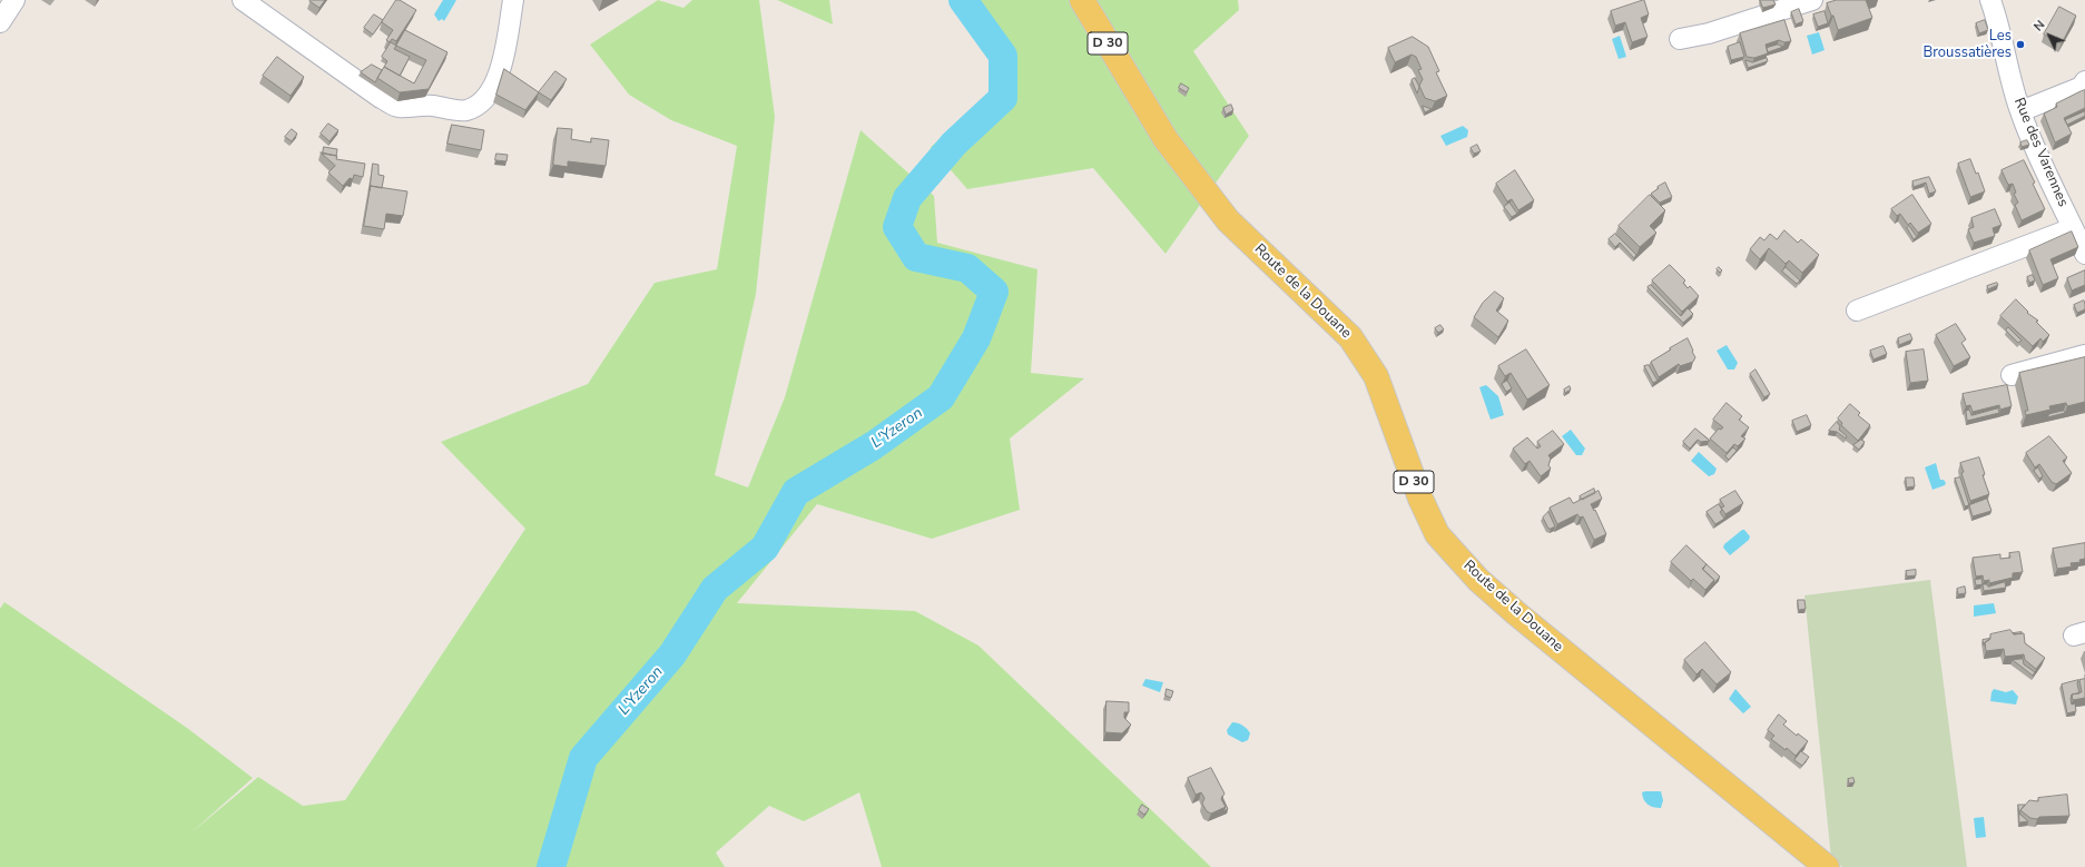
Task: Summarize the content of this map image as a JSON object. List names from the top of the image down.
{
  "streets": {
    "main road": ["D 30", "Route de la Douane"],
    "street": ["Rue des Varennes"]
  },
  "water": ["L'Yzeron"],
  "places": ["Les Broussatières"],
  "north": "top left"
}
